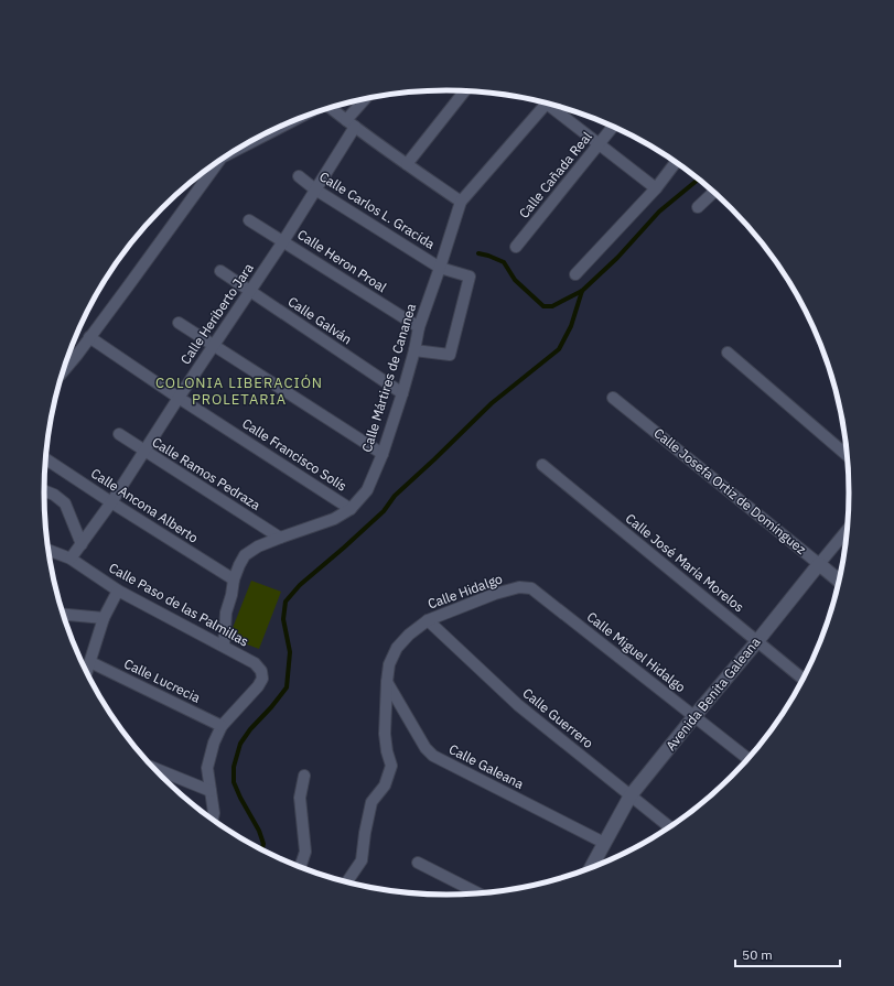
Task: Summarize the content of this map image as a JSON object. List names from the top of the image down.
{
  "streets": {
    "street": [
      "Calle Cañada Real",
      "Calle Carlos L. Gracida",
      "Calle Heron Proal",
      "Calle Heriberto Jara",
      "Calle Galván",
      "Calle Mártires de Cananea",
      "Calle Francisco Solís",
      "Calle Ramos Pedraza",
      "Calle Josefa Ortiz de Domínguez",
      "Calle Ancona Alberto",
      "Calle José María Morelos",
      "Calle Hidalgo",
      "Calle Paso de las Palmillas",
      "Calle Miguel Hidalgo",
      "Calle Lucrecia",
      "Avenida Benita Galeana",
      "Calle Guerrero",
      "Calle Galeana"
    ]
  },
  "crossings": [
    ["Calle Carlos L. Gracida", "Calle Heriberto Jara"],
    ["Calle Carlos L. Gracida", "Calle Mártires de Cananea"],
    ["Calle Heron Proal", "Calle Heriberto Jara"],
    ["Calle Heron Proal", "Calle Mártires de Cananea"],
    ["Calle Heriberto Jara", "Calle Galván"],
    ["Calle Heriberto Jara", "Calle Francisco Solís"],
    ["Calle Heriberto Jara", "Calle Ramos Pedraza"],
    ["Calle Heriberto Jara", "Calle Ancona Alberto"],
    ["Calle Heriberto Jara", "Calle Paso de las Palmillas"],
    ["Calle Galván", "Calle Mártires de Cananea"],
    ["Calle Mártires de Cananea", "Calle Francisco Solís"],
    ["Calle Mártires de Cananea", "Calle Ramos Pedraza"],
    ["Calle Mártires de Cananea", "Calle Ancona Alberto"],
    ["Calle Mártires de Cananea", "Calle Paso de las Palmillas"],
    ["Calle Josefa Ortiz de Domínguez", "Avenida Benita Galeana"],
    ["Calle José María Morelos", "Avenida Benita Galeana"],
    ["Calle Hidalgo", "Calle Miguel Hidalgo"],
    ["Calle Hidalgo", "Calle Guerrero"],
    ["Calle Hidalgo", "Calle Galeana"],
    ["Calle Paso de las Palmillas", "Calle Lucrecia"],
    ["Calle Miguel Hidalgo", "Avenida Benita Galeana"],
    ["Avenida Benita Galeana", "Calle Guerrero"],
    ["Avenida Benita Galeana", "Calle Galeana"]
  ],
  "districts": ["COLONIA LIBERACIÓN PROLETARIA"],
  "scale_bar": "50 m"
}
